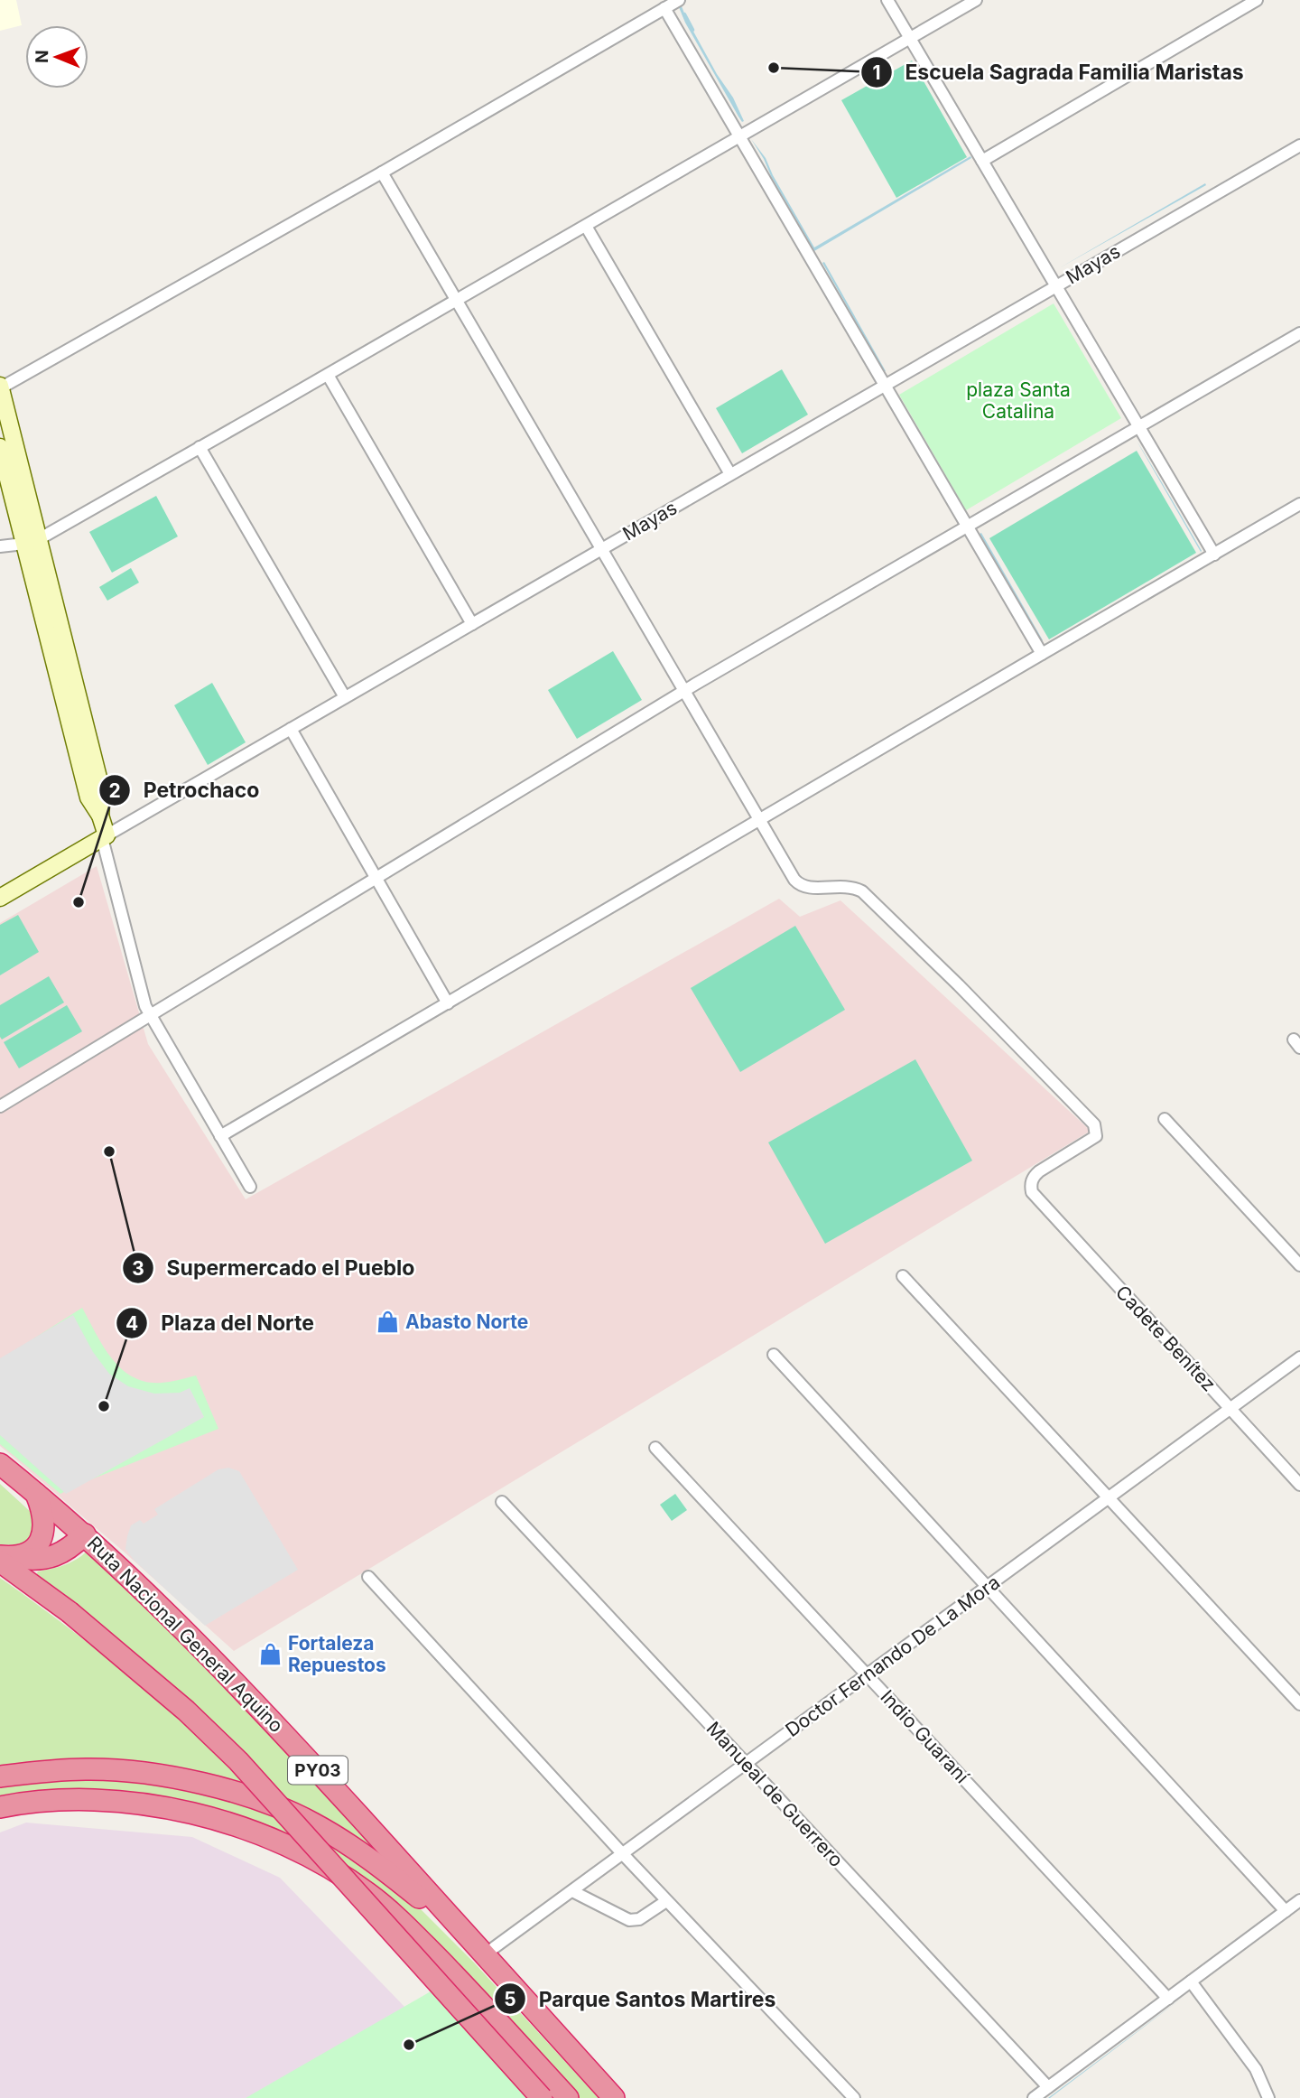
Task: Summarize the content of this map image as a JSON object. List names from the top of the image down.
{
  "streets": {
    "highway": ["Ruta Nacional General Aquino", "PY03"],
    "street": [
      "Mayas",
      "Cadete Benítez",
      "Doctor Fernando De La Mora",
      "Indio Guaraní",
      "Manueal de Guerrero"
    ]
  },
  "crossings": [
    ["Cadete Benítez", "Doctor Fernando De La Mora"],
    ["Ruta Nacional General Aquino", "Doctor Fernando De La Mora"],
    ["Ruta Nacional General Aquino", "PY03"],
    ["Doctor Fernando De La Mora", "Indio Guaraní"],
    ["Doctor Fernando De La Mora", "PY03"],
    ["Doctor Fernando De La Mora", "Manueal de Guerrero"]
  ],
  "parks": ["plaza Santa Catalina"],
  "places": {
    "other": [
      "Escuela Sagrada Familia Maristas",
      "Petrochaco",
      "Supermercado el Pueblo",
      "Plaza del Norte",
      "Parque Santos Martires"
    ],
    "shop": ["Abasto Norte", "Fortaleza Repuestos"]
  },
  "north": "left"
}
